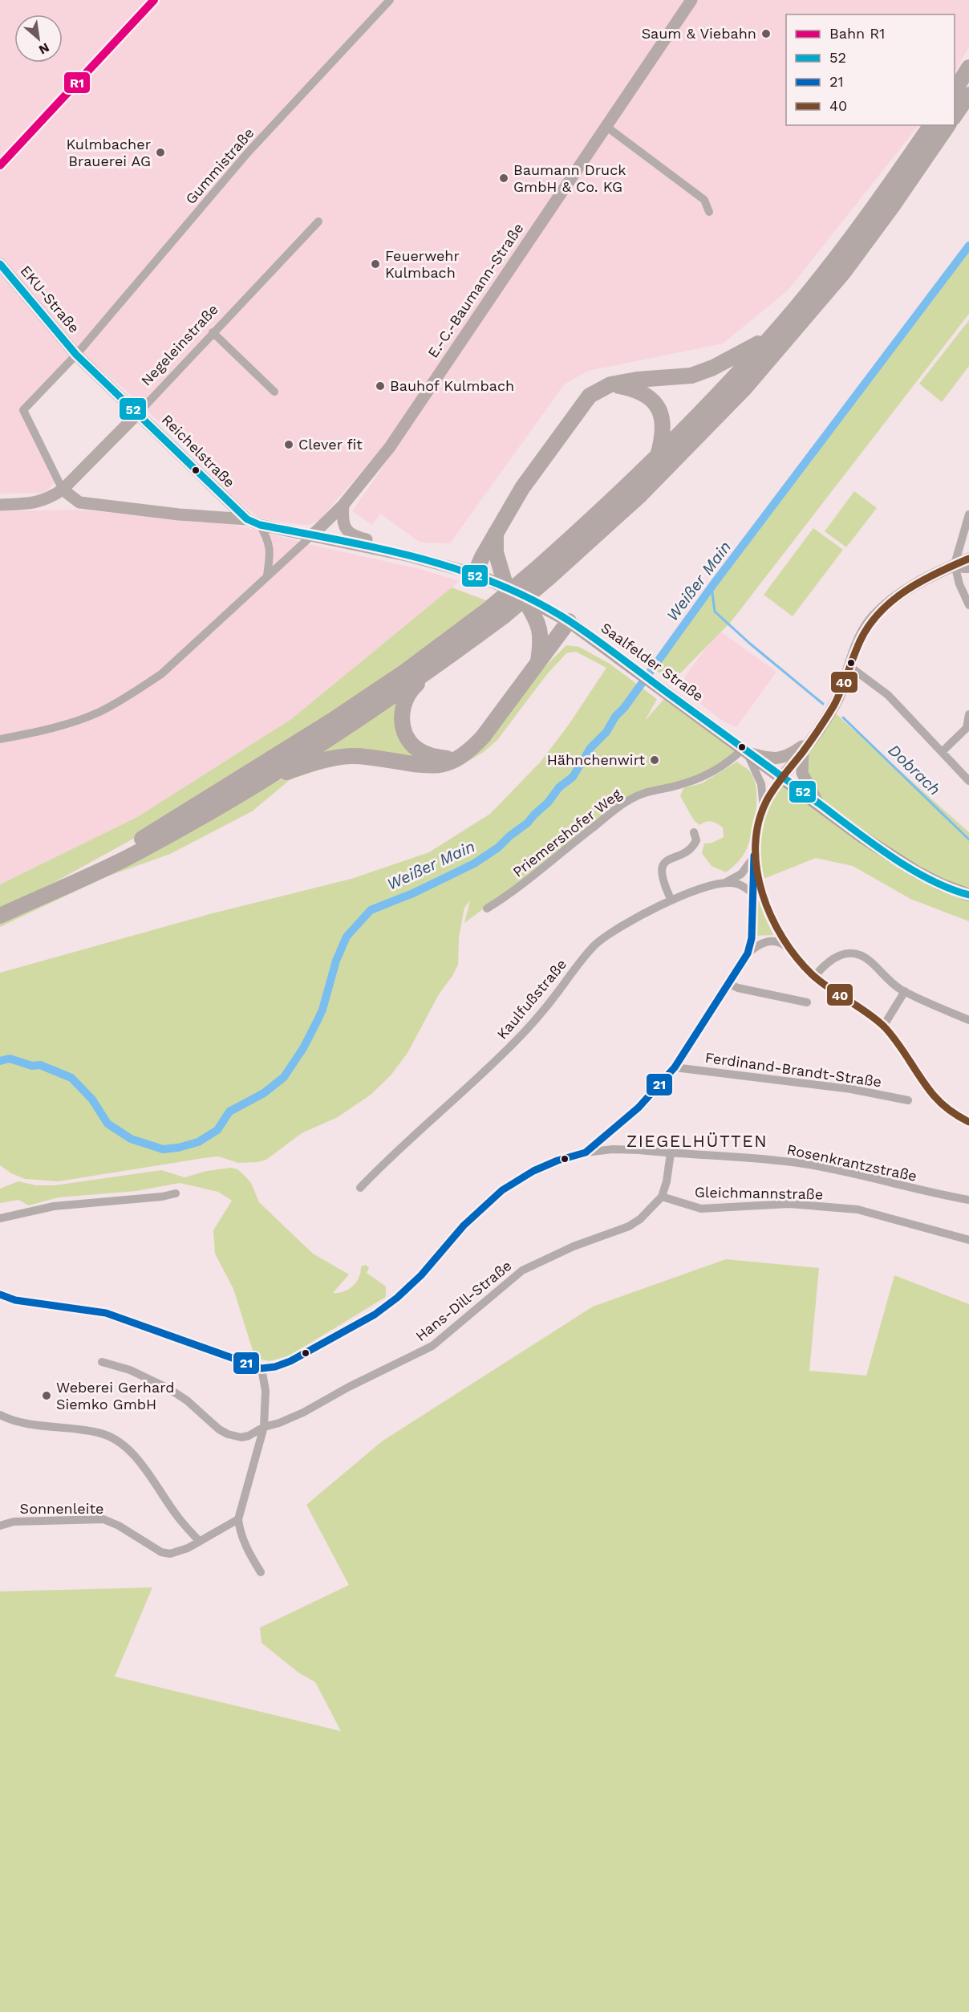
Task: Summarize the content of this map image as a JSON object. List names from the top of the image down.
{
  "streets": {
    "main road": ["Saalfelder Straße"],
    "street": [
      "Gummistraße",
      "E.-C.-Baumann-Straße",
      "EKU-Straße",
      "Negeleinstraße",
      "Reichelstraße",
      "Priemershofer Weg",
      "Kaulfußstraße",
      "Ferdinand-Brandt-Straße",
      "Rosenkrantzstraße",
      "Gleichmannstraße",
      "Hans-Dill-Straße",
      "Sonnenleite"
    ]
  },
  "crossings": [
    ["Gummistraße", "EKU-Straße"],
    ["Gummistraße", "Negeleinstraße"],
    ["Gummistraße", "Reichelstraße"],
    ["E.-C.-Baumann-Straße", "Reichelstraße"],
    ["E.-C.-Baumann-Straße", "Saalfelder Straße"],
    ["EKU-Straße", "Reichelstraße"],
    ["Negeleinstraße", "Reichelstraße"],
    ["Reichelstraße", "Saalfelder Straße"],
    ["Saalfelder Straße", "Priemershofer Weg"],
    ["Gleichmannstraße", "Hans-Dill-Straße"]
  ],
  "districts": ["ZIEGELHÜTTEN"],
  "water": ["Weißer Main", "Dobrach"],
  "places": [
    "Saum & Viebahn",
    "Kulmbacher Brauerei AG",
    "Baumann Druck GmbH & Co. KG",
    "Feuerwehr Kulmbach",
    "Bauhof Kulmbach",
    "Clever fit",
    "Hähnchenwirt",
    "Weberei Gerhard Siemko GmbH"
  ],
  "lines": [
    "rail line R1",
    "transit line 52",
    "transit line 40",
    "transit line 21"
  ],
  "legend": [
    "Bahn R1",
    "52",
    "21",
    "40"
  ],
  "north": "bottom right"
}
